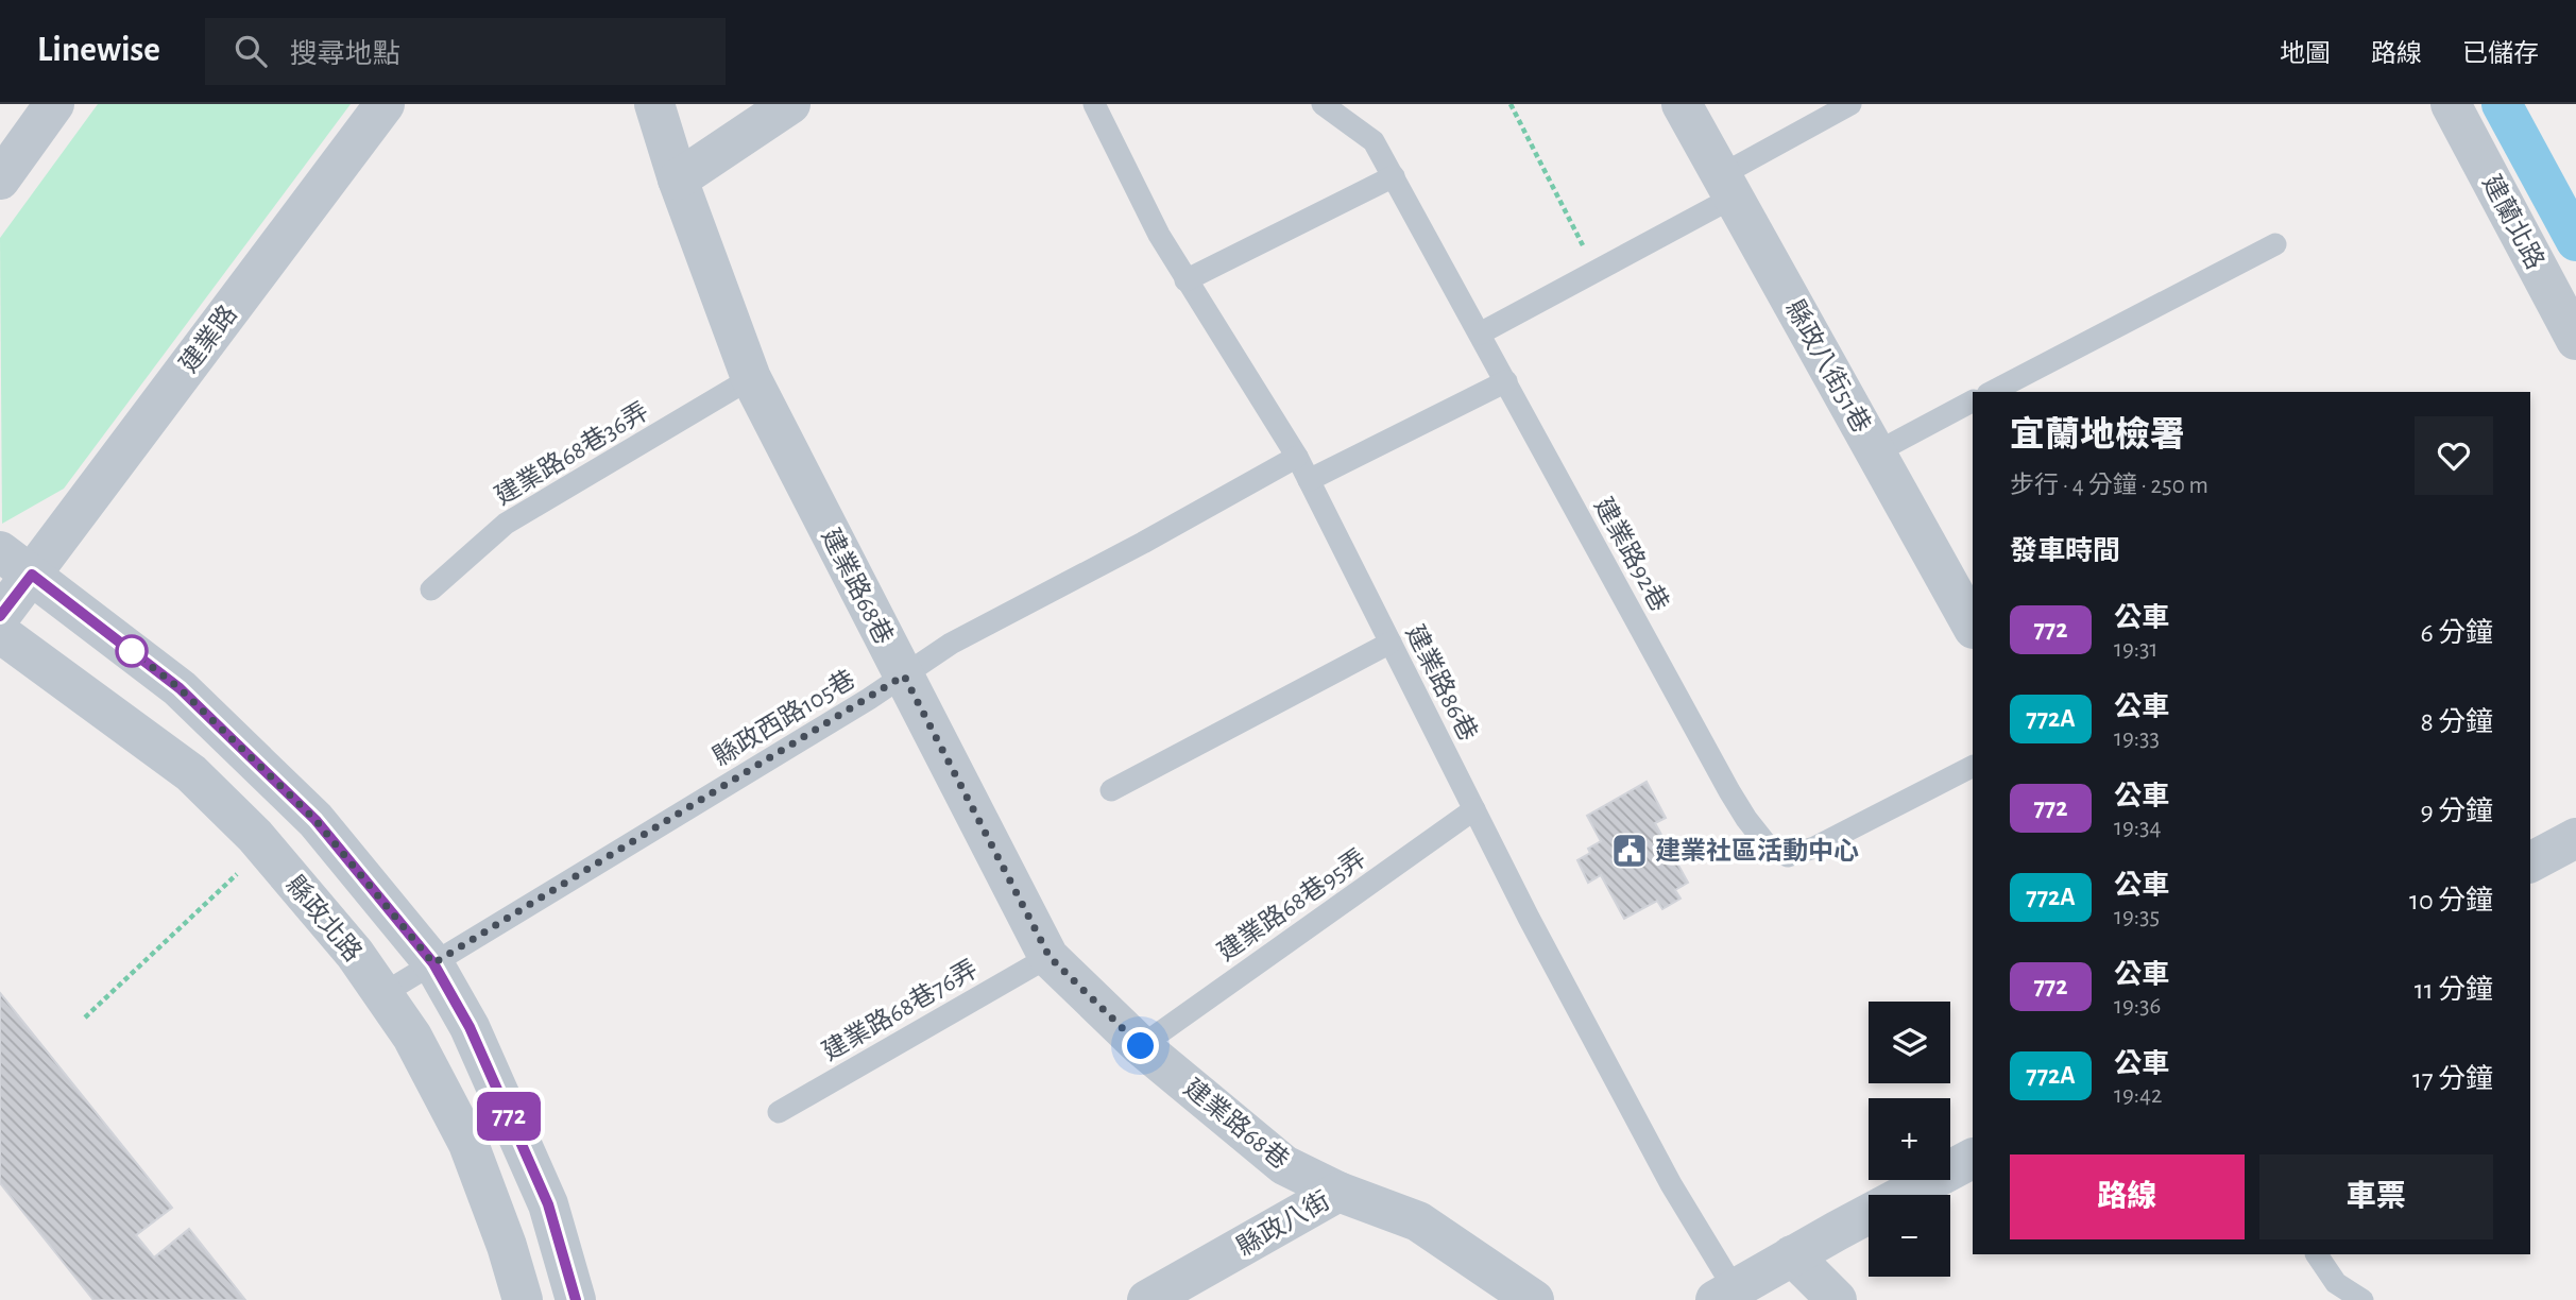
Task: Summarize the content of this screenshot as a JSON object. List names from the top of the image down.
{
  "streets": {
    "street": [
      "建蘭北路",
      "建業路",
      "縣政八街51巷",
      "建業路68巷",
      "縣政北路",
      "縣政八街"
    ],
    "lane": [
      "建業路68巷36弄",
      "建業路92巷",
      "建業路86巷",
      "縣政西路105巷",
      "建業路68巷95弄",
      "建業路68巷76弄"
    ]
  },
  "crossings": [
    ["建業路68巷36弄", "建業路68巷"],
    ["建業路68巷", "縣政西路105巷"],
    ["建業路68巷", "建業路68巷95弄"],
    ["建業路68巷", "建業路68巷76弄"],
    ["建業路68巷", "縣政八街"],
    ["建業路86巷", "縣政西路105巷"],
    ["建業路86巷", "建業路68巷95弄"],
    ["縣政西路105巷", "縣政北路"]
  ],
  "places": {
    "public building": ["建業社區活動中心"]
  },
  "lines": ["bus line 772"],
  "page": {
    "header": "Linewise",
    "search": "搜尋地點",
    "nav": ["地圖", "路線", "已儲存"],
    "on_map": "772",
    "heading": [
      ["宜蘭地檢署", "步行 · 4 分鐘 · 250 m"],
      "發車時間"
    ],
    "list": [
      {
        "mark": "772",
        "name": "公車",
        "note": "19:31",
        "value": "6 分鐘"
      },
      {
        "mark": "772A",
        "name": "公車",
        "note": "19:33",
        "value": "8 分鐘"
      },
      {
        "mark": "772",
        "name": "公車",
        "note": "19:34",
        "value": "9 分鐘"
      },
      {
        "mark": "772A",
        "name": "公車",
        "note": "19:35",
        "value": "10 分鐘"
      },
      {
        "mark": "772",
        "name": "公車",
        "note": "19:36",
        "value": "11 分鐘"
      },
      {
        "mark": "772A",
        "name": "公車",
        "note": "19:42",
        "value": "17 分鐘"
      }
    ],
    "map_buttons": ["+", "−"],
    "buttons": ["路線", "車票"]
  }
}
